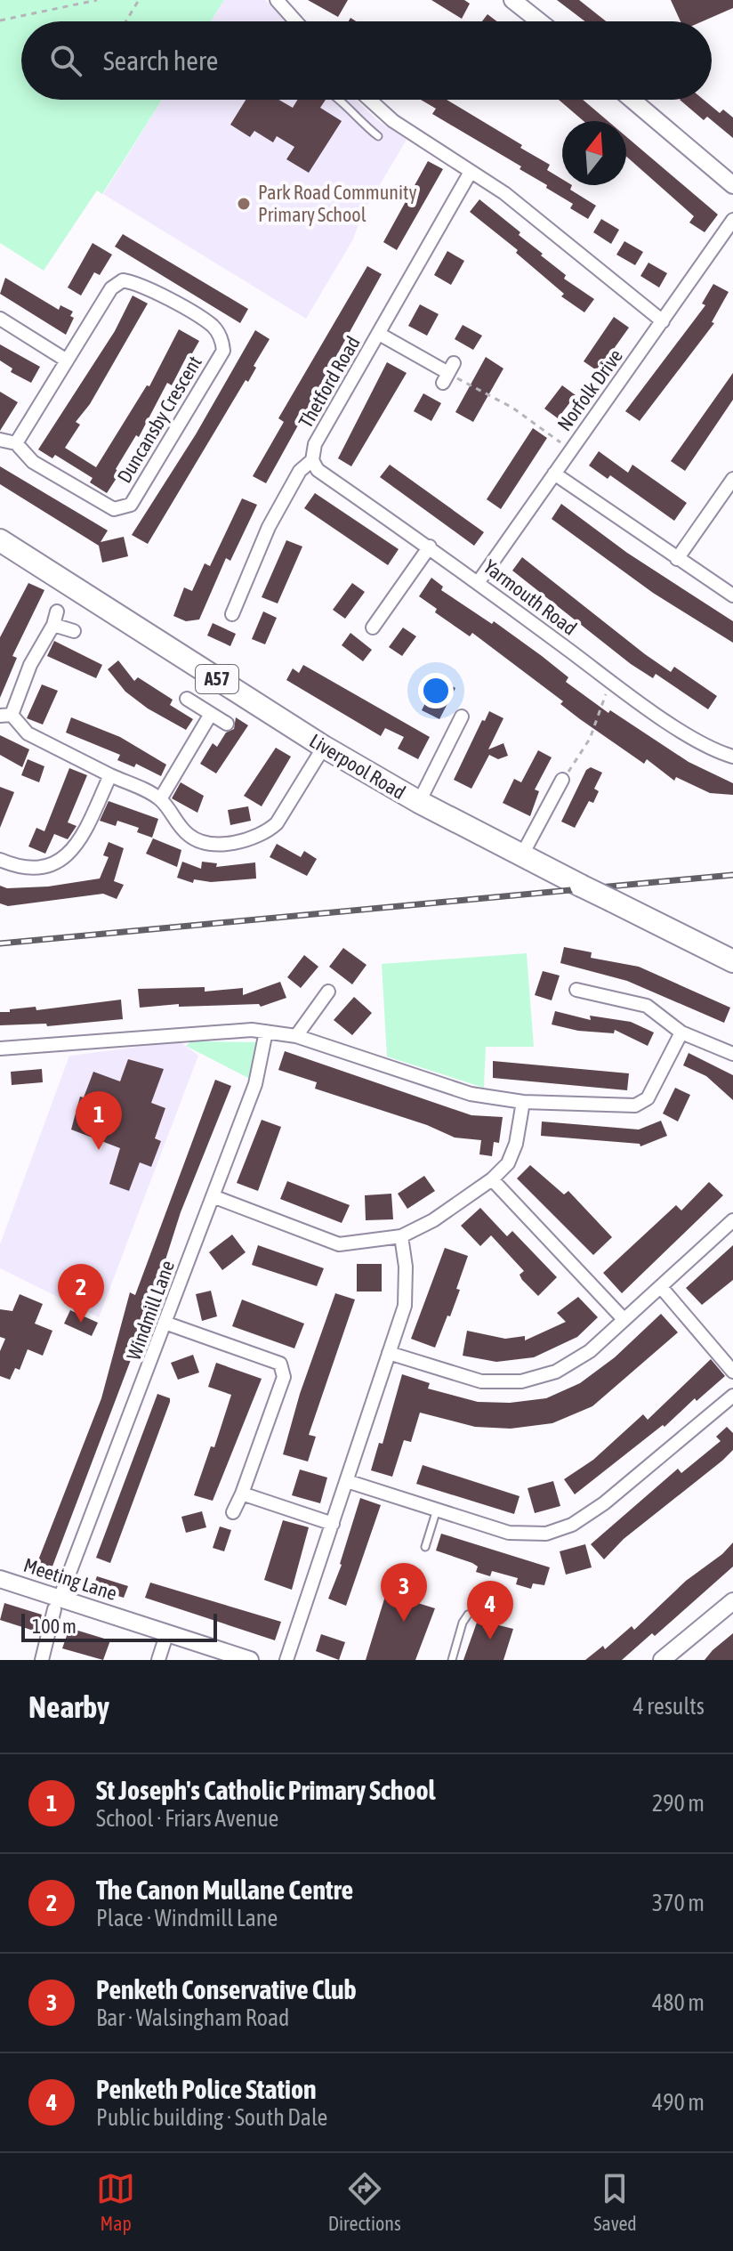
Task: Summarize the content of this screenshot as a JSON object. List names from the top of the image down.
{
  "streets": {
    "highway": ["A57", "Liverpool Road"],
    "street": [
      "Thetford Road",
      "Norfolk Drive",
      "Duncansby Crescent",
      "Yarmouth Road",
      "Windmill Lane",
      "Meeting Lane"
    ]
  },
  "crossings": [
    ["Thetford Road", "Yarmouth Road"],
    ["Norfolk Drive", "Yarmouth Road"],
    ["Windmill Lane", "Meeting Lane"]
  ],
  "places": ["Park Road Community Primary School"],
  "scale_bar": "100 m",
  "north": "top",
  "page": {
    "search": "Search here",
    "pins": [
      "1",
      "2",
      "3",
      "4"
    ],
    "scale": "100 m",
    "heading": ["Nearby", "4 results"],
    "list": [
      {
        "mark": "1",
        "name": "St Joseph's Catholic Primary School",
        "note": "School · Friars Avenue",
        "value": "290 m"
      },
      {
        "mark": "2",
        "name": "The Canon Mullane Centre",
        "note": "Place · Windmill Lane",
        "value": "370 m"
      },
      {
        "mark": "3",
        "name": "Penketh Conservative Club",
        "note": "Bar · Walsingham Road",
        "value": "480 m"
      },
      {
        "mark": "4",
        "name": "Penketh Police Station",
        "note": "Public building · South Dale",
        "value": "490 m"
      }
    ],
    "nav": ["Map", "Directions", "Saved"]
  }
}
